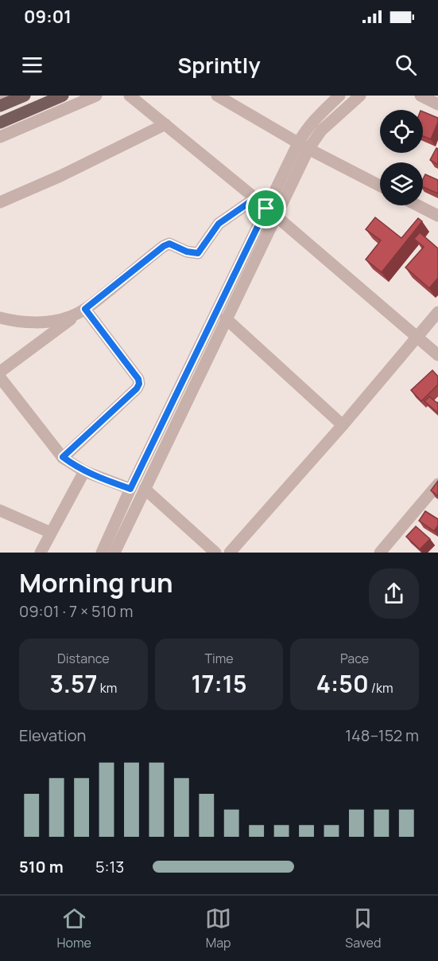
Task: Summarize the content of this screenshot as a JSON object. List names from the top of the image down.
{
  "page": {
    "status": "09:01",
    "header": "Sprintly",
    "heading": ["Morning run", "09:01 · 7 × 510 m"],
    "stats": [
      ["Distance", "3.57 km"],
      ["Time", "17:15"],
      ["Pace", "4:50 /km"]
    ],
    "chart": ["Elevation", "148–152 m"],
    "list": [
      {
        "name": "510 m",
        "note": "5:13"
      }
    ],
    "tabs": ["Home", "Map", "Saved"]
  }
}
